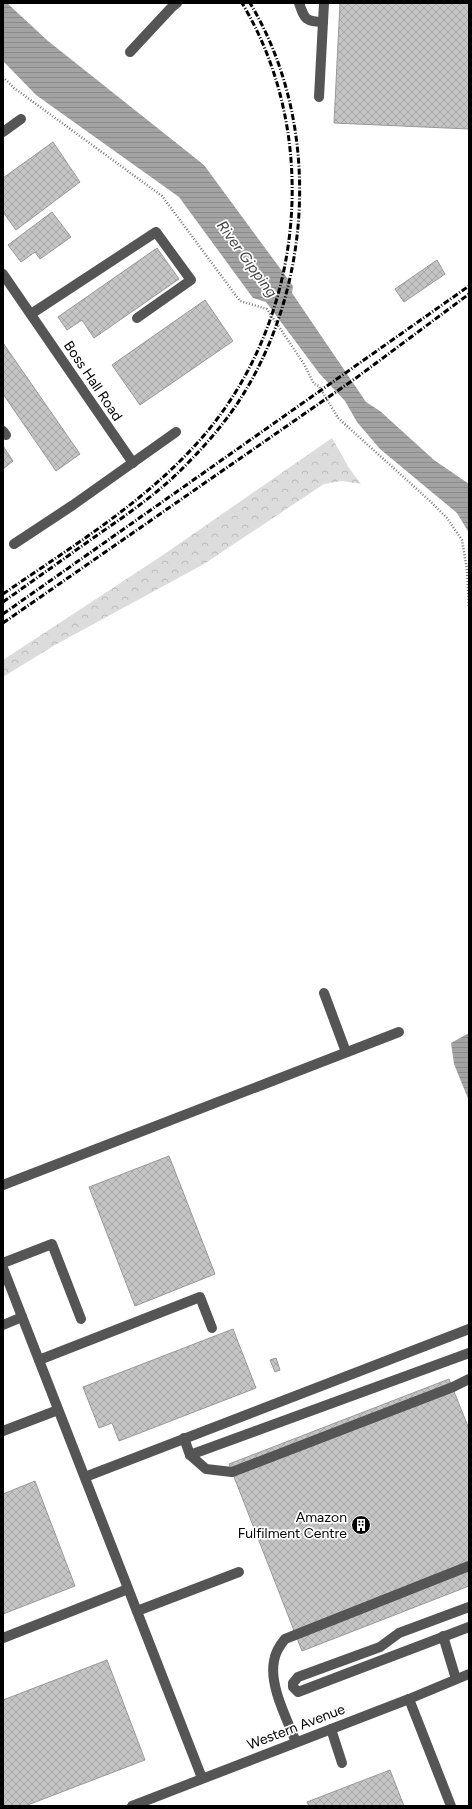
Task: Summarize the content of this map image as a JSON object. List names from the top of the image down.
{
  "streets": {
    "street": ["Boss Hall Road", "Western Avenue"]
  },
  "water": ["River Gipping"],
  "places": {
    "building": ["Amazon Fulfilment Centre"]
  }
}
